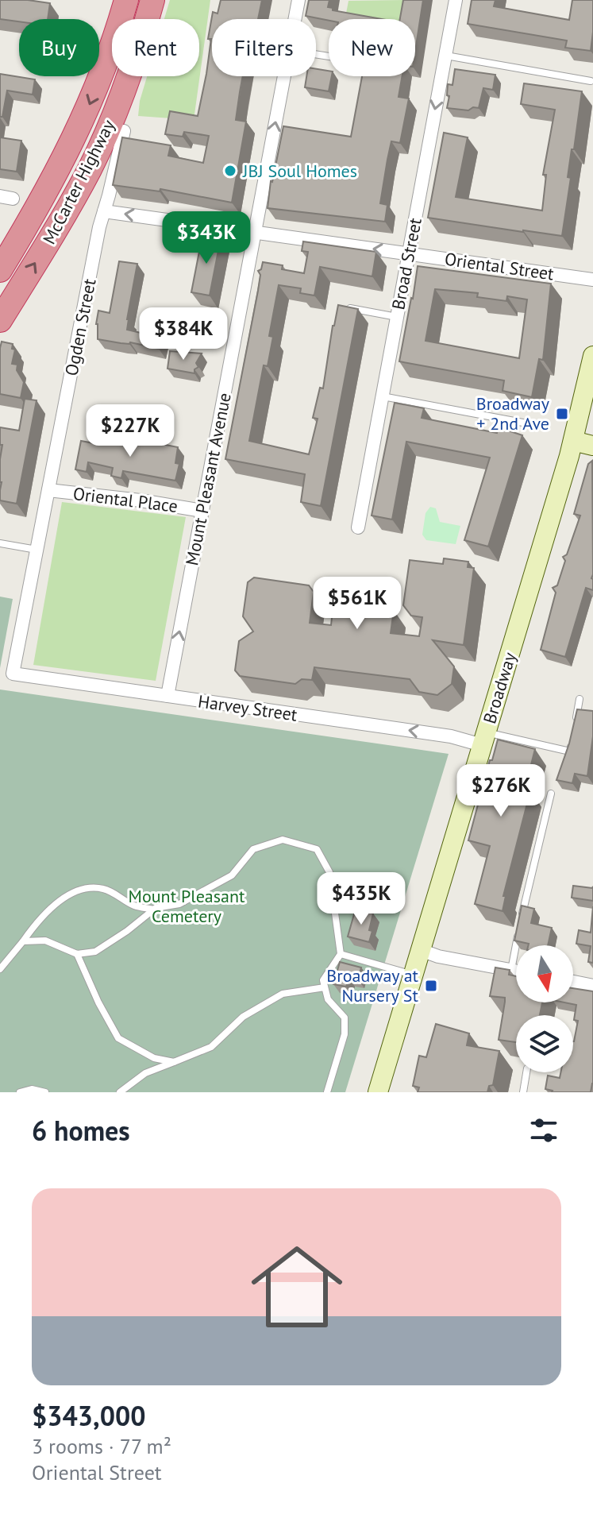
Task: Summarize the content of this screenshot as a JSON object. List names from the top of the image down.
{
  "streets": {
    "highway": ["McCarter Highway"],
    "main road": ["Broadway"],
    "street": [
      "Broad Street",
      "Oriental Street",
      "Ogden Street",
      "Mount Pleasant Avenue",
      "Oriental Place",
      "Harvey Street"
    ]
  },
  "crossings": [
    ["Broad Street", "Oriental Street"],
    ["Oriental Street", "Ogden Street"],
    ["Oriental Street", "Mount Pleasant Avenue"],
    ["Ogden Street", "Oriental Place"],
    ["Ogden Street", "Harvey Street"],
    ["Mount Pleasant Avenue", "Oriental Place"],
    ["Mount Pleasant Avenue", "Harvey Street"],
    ["Broadway", "Harvey Street"]
  ],
  "one_way": [
    "Broad Street",
    "Oriental Street",
    "Mount Pleasant Avenue",
    "Harvey Street"
  ],
  "parks": ["Mount Pleasant Cemetery"],
  "places": {
    "other": ["JBJ Soul Homes"],
    "transit": ["Broadway + 2nd Ave", "Broadway at Nursery St"]
  },
  "north": "bottom",
  "page": {
    "chip": [
      "Buy",
      "Rent",
      "Filters",
      "New"
    ],
    "price": [
      "$343K",
      "$384K",
      "$227K",
      "$561K",
      "$276K",
      "$435K"
    ],
    "heading": "6 homes",
    "list": [
      {
        "name": "$343,000",
        "note": "3 rooms · 77 m² · Oriental Street"
      }
    ]
  }
}
